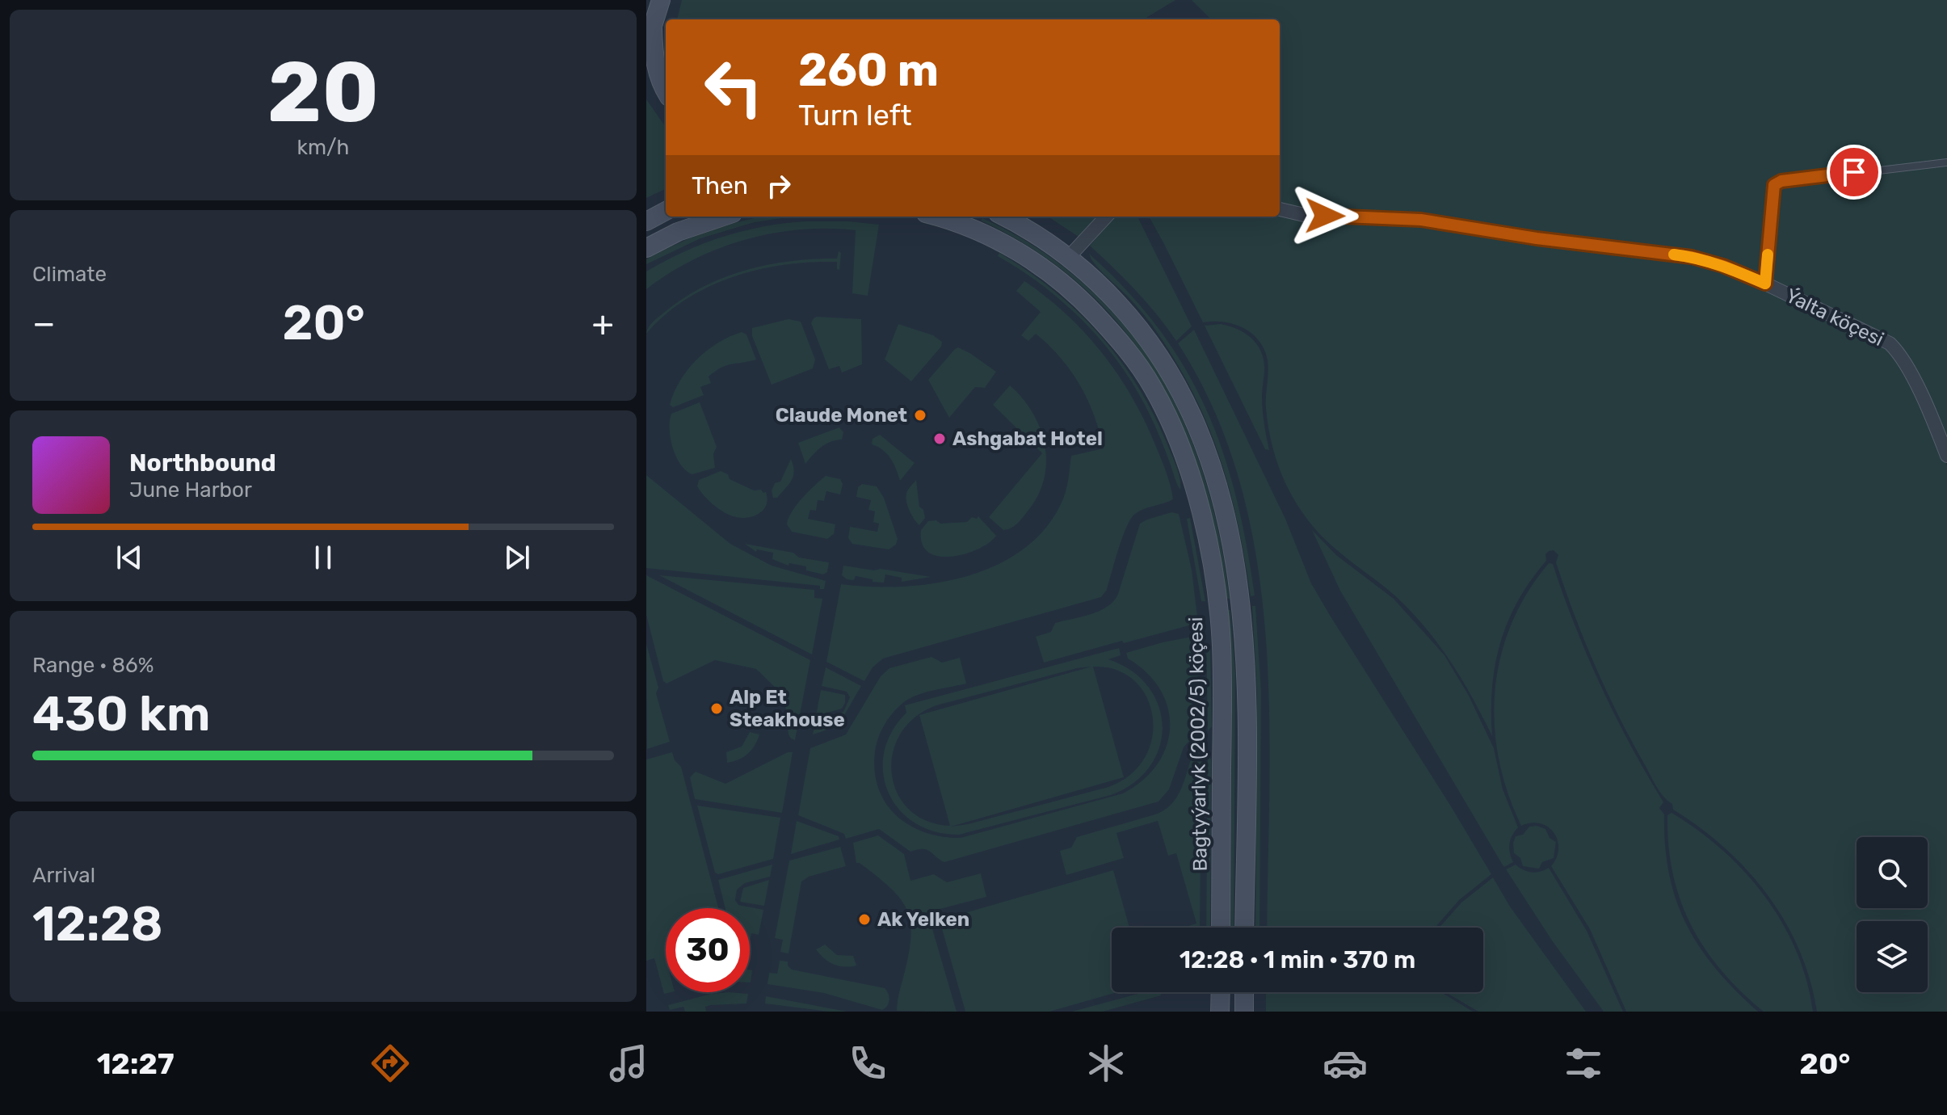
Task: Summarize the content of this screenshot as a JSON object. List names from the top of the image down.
{
  "streets": {
    "street": ["Ýalta köçesi", "Bagtyýarlyk (2002/5) köçesi"]
  },
  "places": [
    "Claude Monet",
    "Ashgabat Hotel",
    "Alp Et Steakhouse",
    "Ak Yelken"
  ],
  "page": {
    "tile": [
      ["20", "km/h"],
      "Climate",
      ["Range · 86%", "430 km"],
      ["Arrival", "12:28"]
    ],
    "turn": ["260 m", "Turn left"],
    "then": "Then",
    "heat": ["−", "20°", "+"],
    "song": ["Northbound", "June Harbor"],
    "limit": "30",
    "trip": "12:28 · 1 min · 370 m",
    "tabs": ["12:27", "20°"]
  }
}
